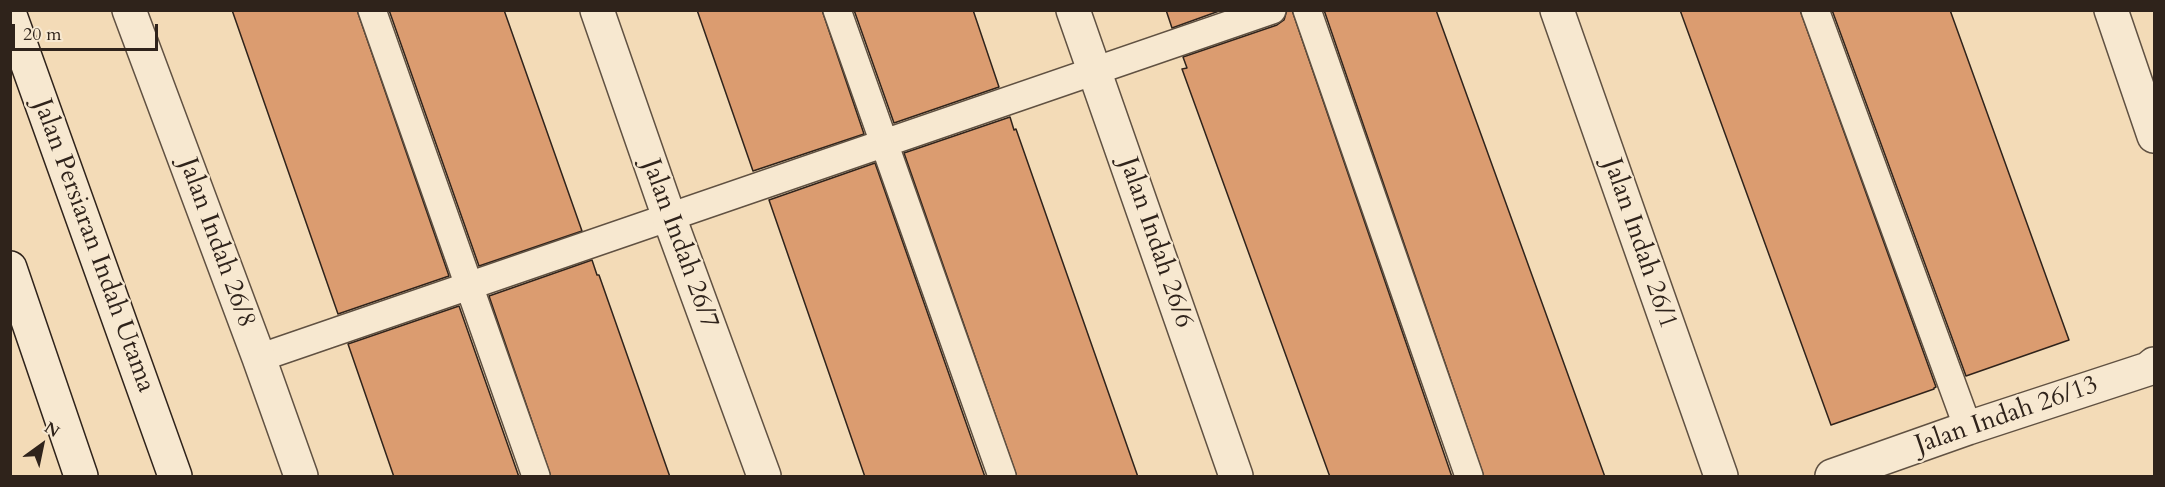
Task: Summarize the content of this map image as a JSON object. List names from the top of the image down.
{
  "streets": {
    "street": [
      "Jalan Indah 26/8",
      "Jalan Indah 26/6",
      "Jalan Indah 26/7",
      "Jalan Indah 26/1",
      "Jalan Persiaran Indah Utama",
      "Jalan Indah 26/13"
    ]
  },
  "scale_bar": "20 m",
  "north": "top right"
}
